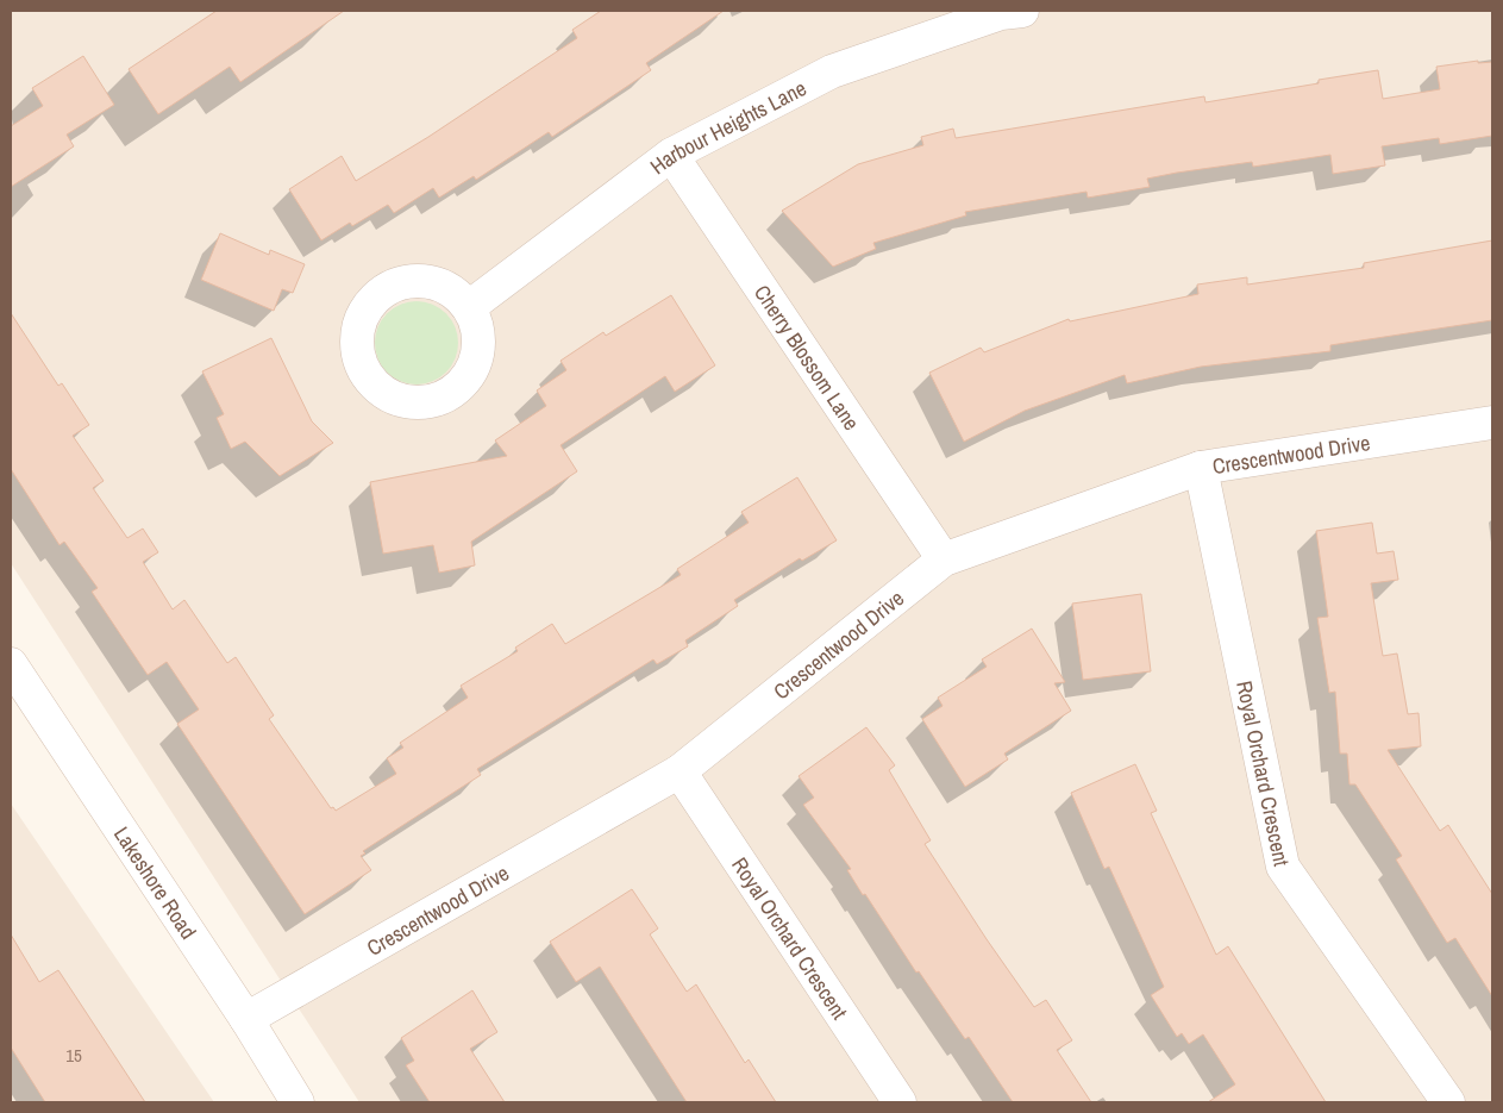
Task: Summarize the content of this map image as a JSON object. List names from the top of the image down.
{
  "streets": {
    "street": [
      "Harbour Heights Lane",
      "Cherry Blossom Lane",
      "Crescentwood Drive",
      "Royal Orchard Crescent",
      "Lakeshore Road"
    ]
  },
  "crossings": [
    ["Harbour Heights Lane", "Cherry Blossom Lane"],
    ["Cherry Blossom Lane", "Crescentwood Drive"],
    ["Crescentwood Drive", "Royal Orchard Crescent"],
    ["Crescentwood Drive", "Lakeshore Road"]
  ],
  "house_numbers": ["15"]
}
